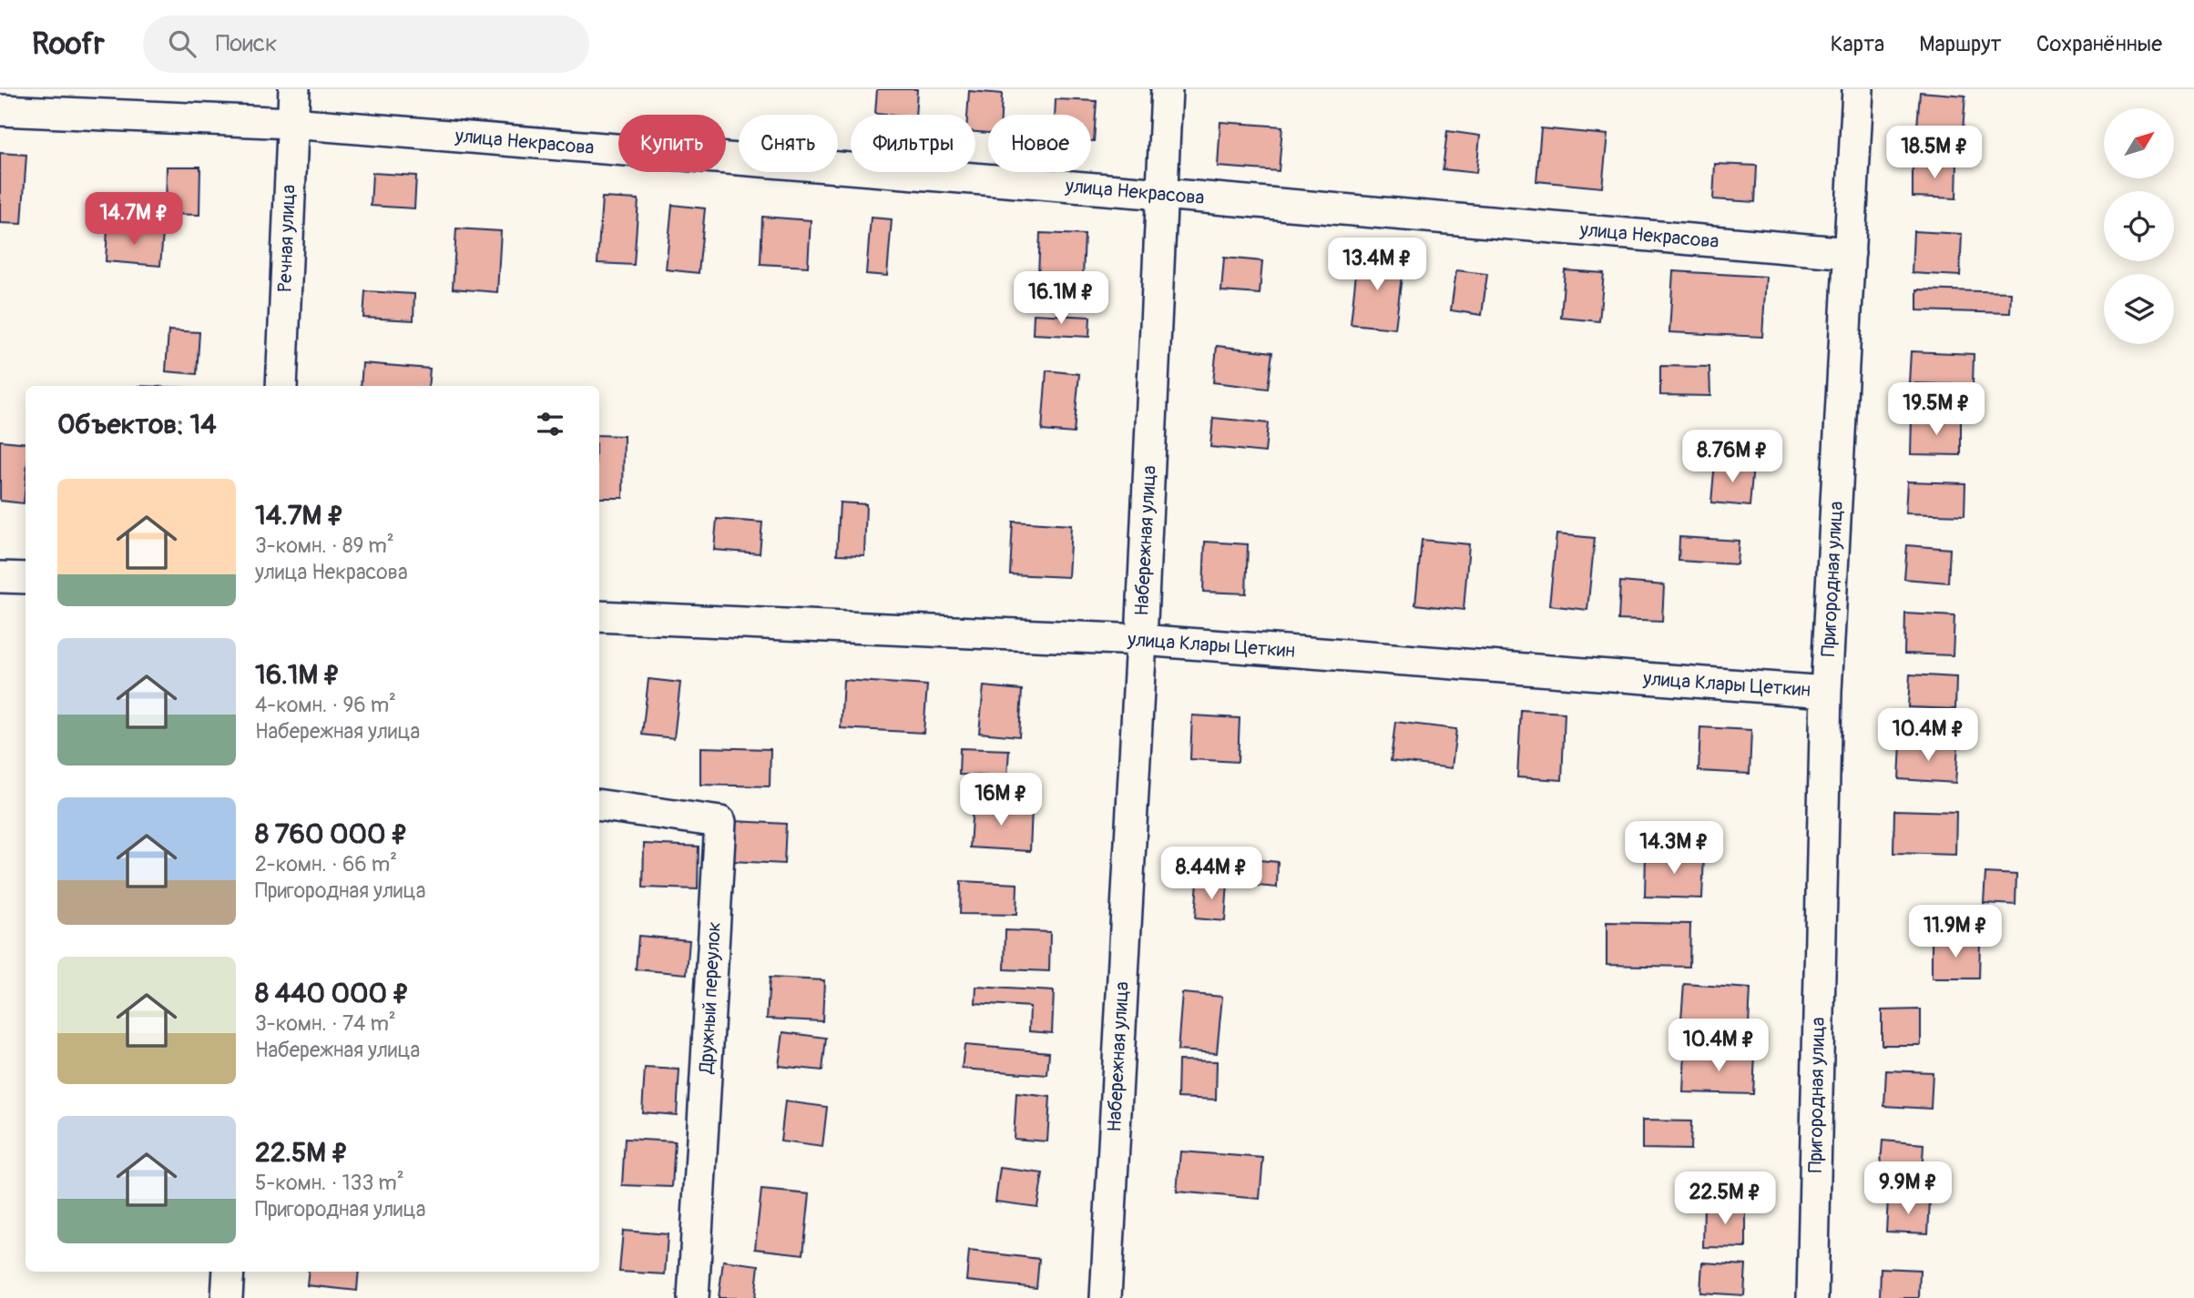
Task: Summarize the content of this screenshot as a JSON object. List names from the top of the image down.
{
  "streets": {
    "street": [
      "улица Некрасова",
      "Речная улица",
      "Набережная улица",
      "Пригородная улица",
      "улица Клары Цеткин",
      "Дружный переулок"
    ]
  },
  "crossings": [
    ["улица Некрасова", "Речная улица"],
    ["улица Некрасова", "Набережная улица"],
    ["улица Некрасова", "Пригородная улица"],
    ["Набережная улица", "улица Клары Цеткин"],
    ["Пригородная улица", "улица Клары Цеткин"]
  ],
  "north": "top right",
  "page": {
    "header": "Roofr",
    "search": "Поиск",
    "nav": ["Карта", "Маршрут", "Сохранённые"],
    "chip": [
      "Купить",
      "Снять",
      "Фильтры",
      "Новое"
    ],
    "price": [
      "18.5M ₽",
      "14.7M ₽",
      "13.4M ₽",
      "16.1M ₽",
      "19.5M ₽",
      "8.76M ₽",
      "10.4M ₽",
      "16M ₽",
      "14.3M ₽",
      "8.44M ₽",
      "11.9M ₽",
      "10.4M ₽",
      "9.9M ₽",
      "22.5M ₽"
    ],
    "heading": "Объектов: 14",
    "list": [
      {
        "name": "14.7M ₽",
        "note": "3-комн. · 89 m² · улица Некрасова"
      },
      {
        "name": "16.1M ₽",
        "note": "4-комн. · 96 m² · Набережная улица"
      },
      {
        "name": "8 760 000 ₽",
        "note": "2-комн. · 66 m² · Пригородная улица"
      },
      {
        "name": "8 440 000 ₽",
        "note": "3-комн. · 74 m² · Набережная улица"
      },
      {
        "name": "22.5M ₽",
        "note": "5-комн. · 133 m² · Пригородная улица"
      }
    ]
  }
}
